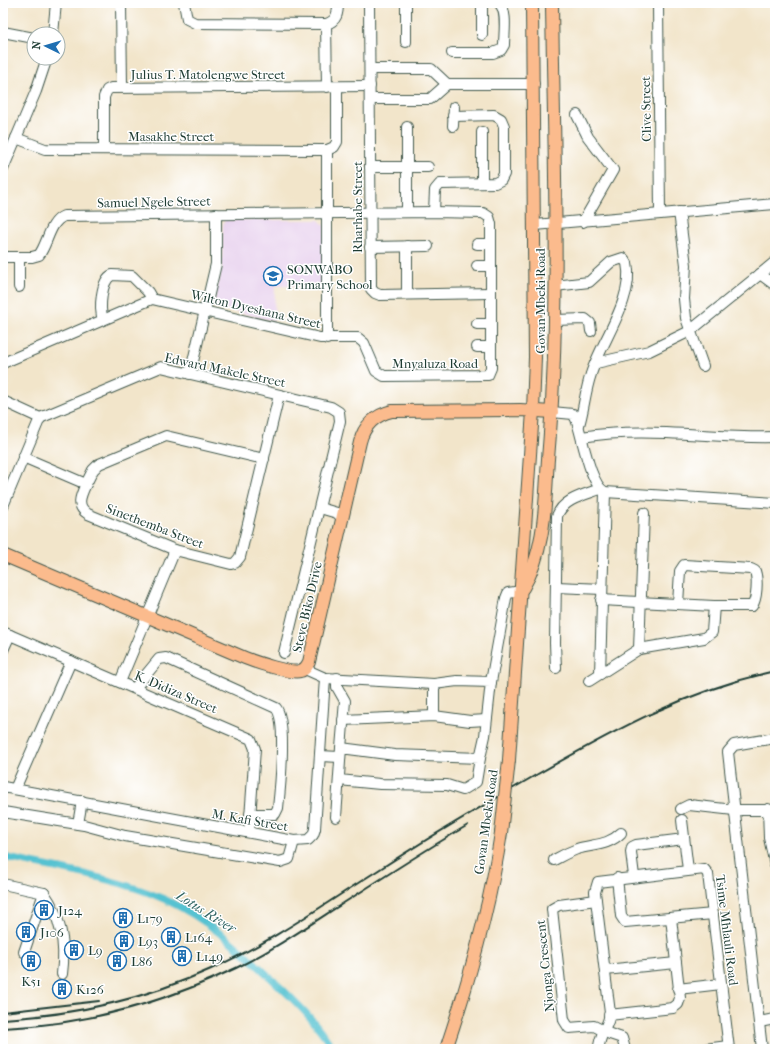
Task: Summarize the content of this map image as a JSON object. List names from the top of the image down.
{
  "streets": {
    "main road": ["Govan Mbeki Road", "Steve Biko Drive"],
    "street": [
      "Julius T. Matolengwe Street",
      "Clive Street",
      "Masakhe Street",
      "Samuel Ngele Street",
      "Rharhabe Street",
      "Wilton Dyeshana Street",
      "Mnyaluza Road",
      "Edward Makele Street",
      "Sinethemba Street",
      "K. Didiza Street",
      "M. Kafi Street",
      "Tsime Mhlauli Road",
      "Njonga Crescent"
    ]
  },
  "crossings": [
    ["Julius T. Matolengwe Street", "Masakhe Street"],
    ["Julius T. Matolengwe Street", "Rharhabe Street"],
    ["Masakhe Street", "Wilton Dyeshana Street"],
    ["Samuel Ngele Street", "Wilton Dyeshana Street"],
    ["Samuel Ngele Street", "Mnyaluza Road"],
    ["Rharhabe Street", "Mnyaluza Road"],
    ["Govan Mbeki Road", "Steve Biko Drive"],
    ["Wilton Dyeshana Street", "Mnyaluza Road"],
    ["Edward Makele Street", "Sinethemba Street"],
    ["K. Didiza Street", "M. Kafi Street"],
    ["Tsime Mhlauli Road", "Njonga Crescent"]
  ],
  "water": ["Lotus River"],
  "places": {
    "school or university": ["SONWABO Primary School"],
    "building": [
      "J124",
      "L179",
      "J106",
      "L164",
      "L93",
      "L9",
      "L149",
      "K51",
      "L86",
      "K126"
    ]
  },
  "north": "left"
}
